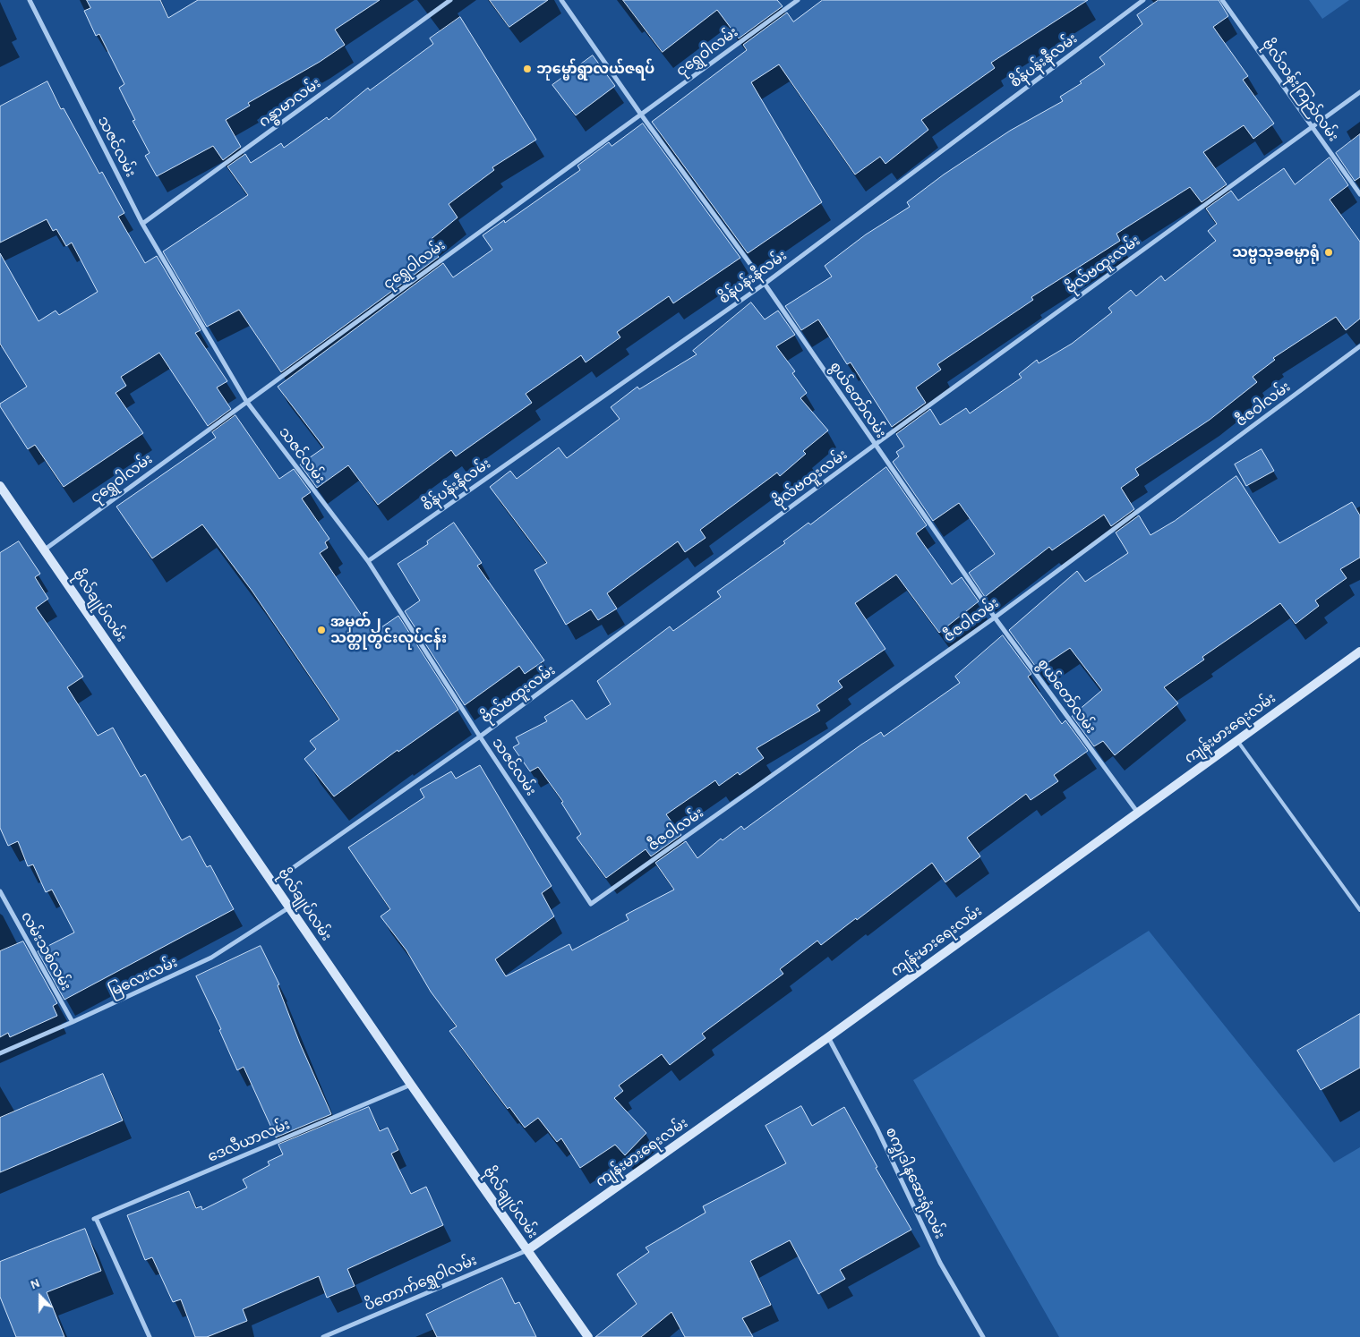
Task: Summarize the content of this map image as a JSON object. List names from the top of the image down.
{
  "streets": {
    "street": [
      "ငုရွှေဝါလမ်း",
      "စိန်ပန်းနီလမ်း",
      "ဗိုလ်သန်းကြည်လမ်း",
      "ဂန္ဓာမာလမ်း",
      "သဇင်လမ်း",
      "ဗိုလ်ဗထူးလမ်း",
      "စွယ်တော်လမ်း",
      "ဇီဇဝါလမ်း",
      "ဗိုလ်ချုပ်လမ်း",
      "ကျန်းမားရေးလမ်း",
      "လမ်းသစ်လမ်း",
      "မြလေးလမ်း",
      "ဒေလီယာလမ်း",
      "စက္ခုဒါနဆေးရုံလမ်း",
      "ပိတောက်ရွှေဝါလမ်း"
    ]
  },
  "crossings": [
    ["ငုရွှေဝါလမ်း", "သဇင်လမ်း"],
    ["ငုရွှေဝါလမ်း", "စွယ်တော်လမ်း"],
    ["ငုရွှေဝါလမ်း", "ဗိုလ်ချုပ်လမ်း"],
    ["စိန်ပန်းနီလမ်း", "သဇင်လမ်း"],
    ["စိန်ပန်းနီလမ်း", "စွယ်တော်လမ်း"],
    ["ဗိုလ်သန်းကြည်လမ်း", "ဗိုလ်ဗထူးလမ်း"],
    ["ဂန္ဓာမာလမ်း", "သဇင်လမ်း"],
    ["သဇင်လမ်း", "ဗိုလ်ဗထူးလမ်း"],
    ["သဇင်လမ်း", "ဇီဇဝါလမ်း"],
    ["ဗိုလ်ဗထူးလမ်း", "စွယ်တော်လမ်း"],
    ["ဗိုလ်ဗထူးလမ်း", "ဗိုလ်ချုပ်လမ်း"],
    ["စွယ်တော်လမ်း", "ဇီဇဝါလမ်း"],
    ["စွယ်တော်လမ်း", "ကျန်းမားရေးလမ်း"],
    ["ဗိုလ်ချုပ်လမ်း", "ကျန်းမားရေးလမ်း"],
    ["ဗိုလ်ချုပ်လမ်း", "မြလေးလမ်း"],
    ["ဗိုလ်ချုပ်လမ်း", "ဒေလီယာလမ်း"],
    ["ဗိုလ်ချုပ်လမ်း", "ပိတောက်ရွှေဝါလမ်း"],
    ["ကျန်းမားရေးလမ်း", "စက္ခုဒါနဆေးရုံလမ်း"],
    ["ကျန်းမားရေးလမ်း", "ပိတောက်ရွှေဝါလမ်း"],
    ["လမ်းသစ်လမ်း", "မြလေးလမ်း"]
  ],
  "places": ["ဘုမ္မော်ရွာလယ်ဇရပ်", "သဗ္ဗသုခဓမ္မာရုံ", "အမှတ်၂ သတ္တုတွင်းလုပ်ငန်း"],
  "north": "top"
}
